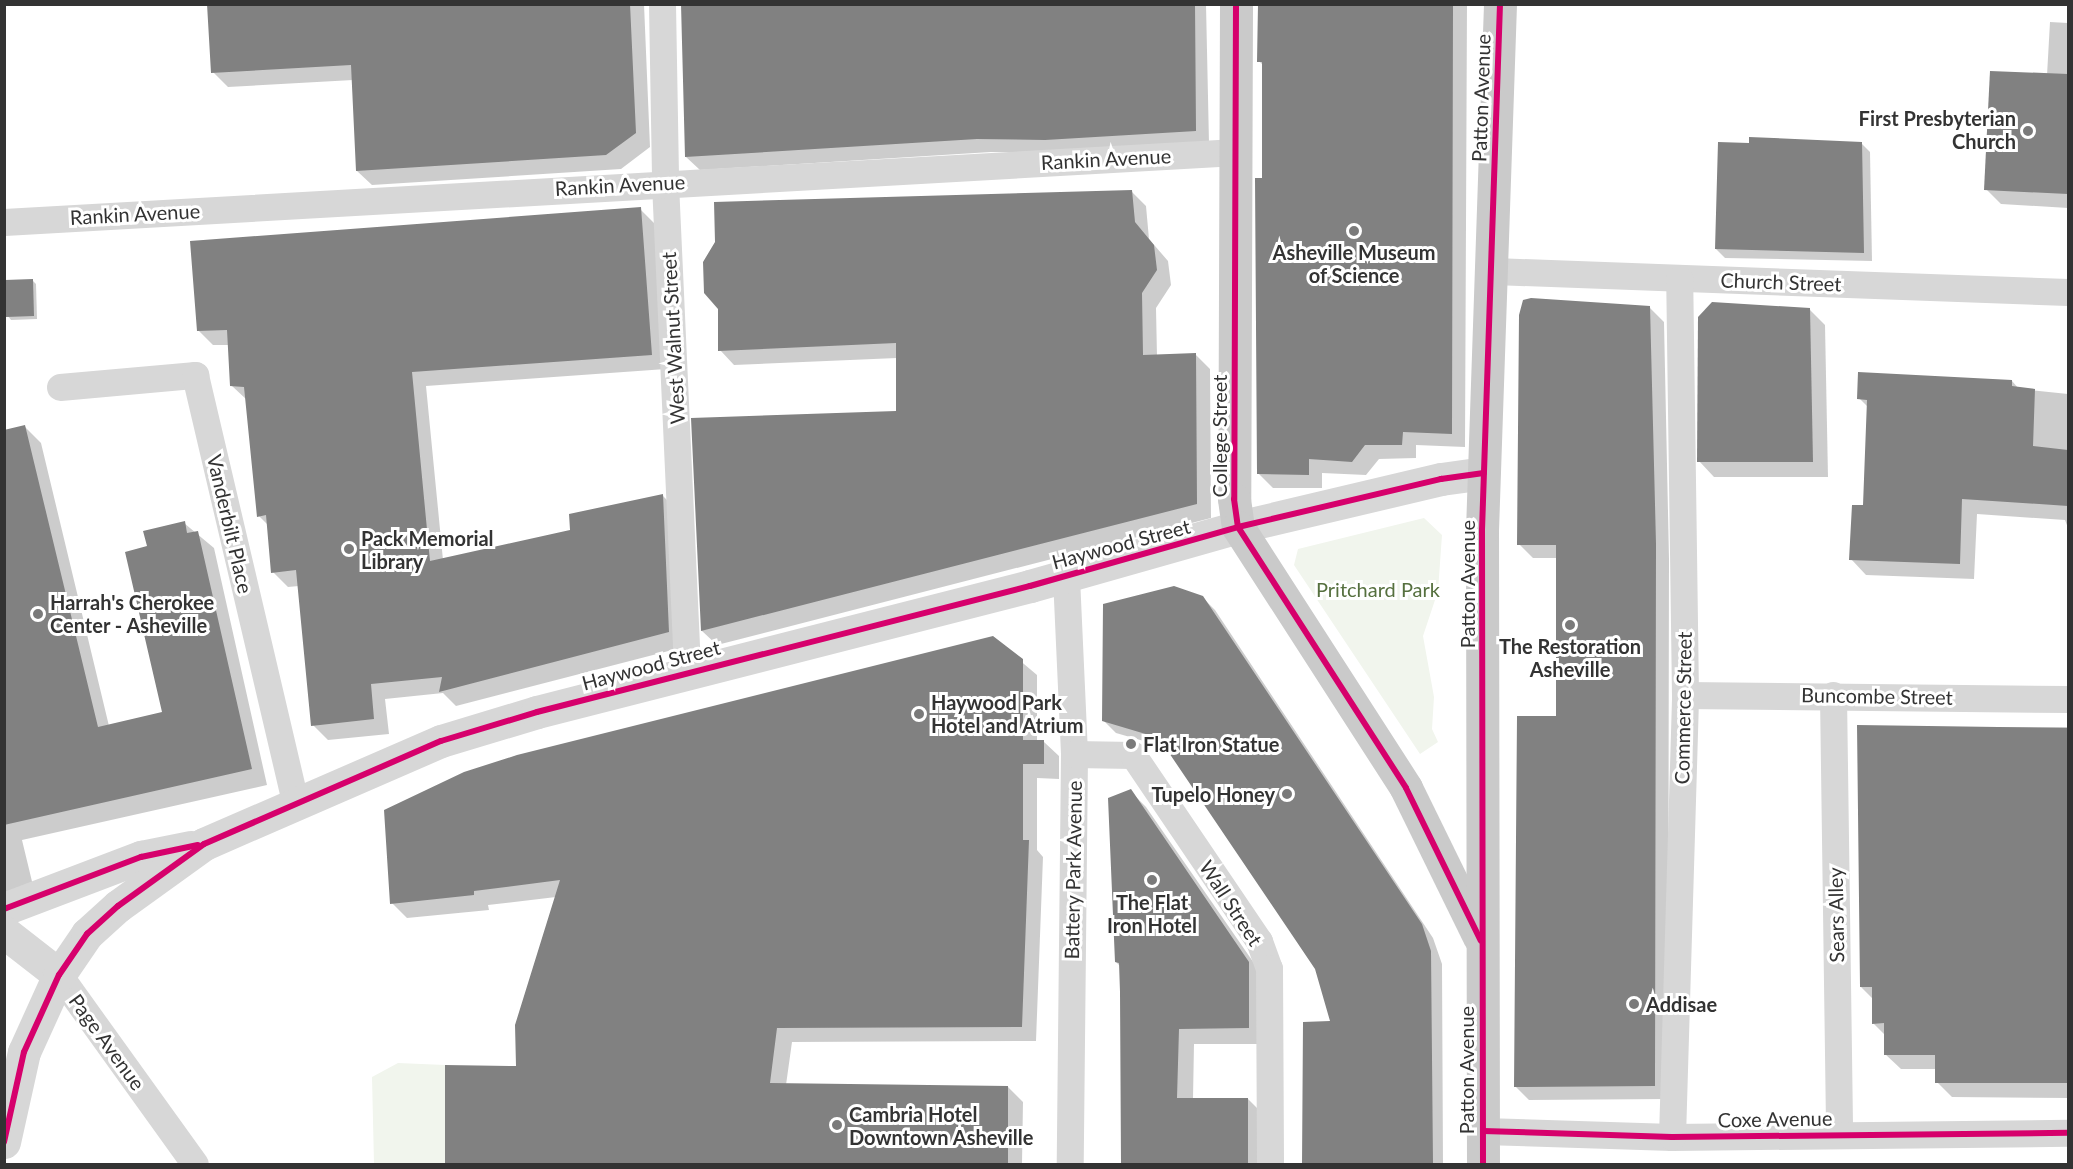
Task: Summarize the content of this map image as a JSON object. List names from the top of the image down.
{
  "streets": {
    "main road": ["Patton Avenue", "College Street"],
    "street": [
      "Rankin Avenue",
      "Church Street",
      "West Walnut Street",
      "Vanderbilt Place",
      "Haywood Street",
      "Buncombe Street",
      "Commerce Street",
      "Battery Park Avenue",
      "Wall Street",
      "Sears Alley",
      "Page Avenue",
      "Coxe Avenue"
    ]
  },
  "crossings": [
    ["Patton Avenue", "Church Street"],
    ["Patton Avenue", "College Street"],
    ["Patton Avenue", "Haywood Street"],
    ["Patton Avenue", "Coxe Avenue"],
    ["Rankin Avenue", "West Walnut Street"],
    ["Rankin Avenue", "College Street"],
    ["Church Street", "Commerce Street"],
    ["West Walnut Street", "Haywood Street"],
    ["College Street", "Haywood Street"],
    ["Vanderbilt Place", "Haywood Street"],
    ["Haywood Street", "Battery Park Avenue"],
    ["Haywood Street", "Page Avenue"],
    ["Buncombe Street", "Commerce Street"],
    ["Buncombe Street", "Sears Alley"],
    ["Commerce Street", "Coxe Avenue"],
    ["Battery Park Avenue", "Wall Street"],
    ["Sears Alley", "Coxe Avenue"]
  ],
  "parks": ["Pritchard Park"],
  "places": [
    "First Presbyterian Church",
    "Asheville Museum of Science",
    "Pack Memorial Library",
    "Harrah's Cherokee Center - Asheville",
    "The Restoration Asheville",
    "Haywood Park Hotel and Atrium",
    "Flat Iron Statue",
    "Tupelo Honey",
    "The Flat Iron Hotel",
    "Addisae",
    "Cambria Hotel Downtown Asheville"
  ]
}
